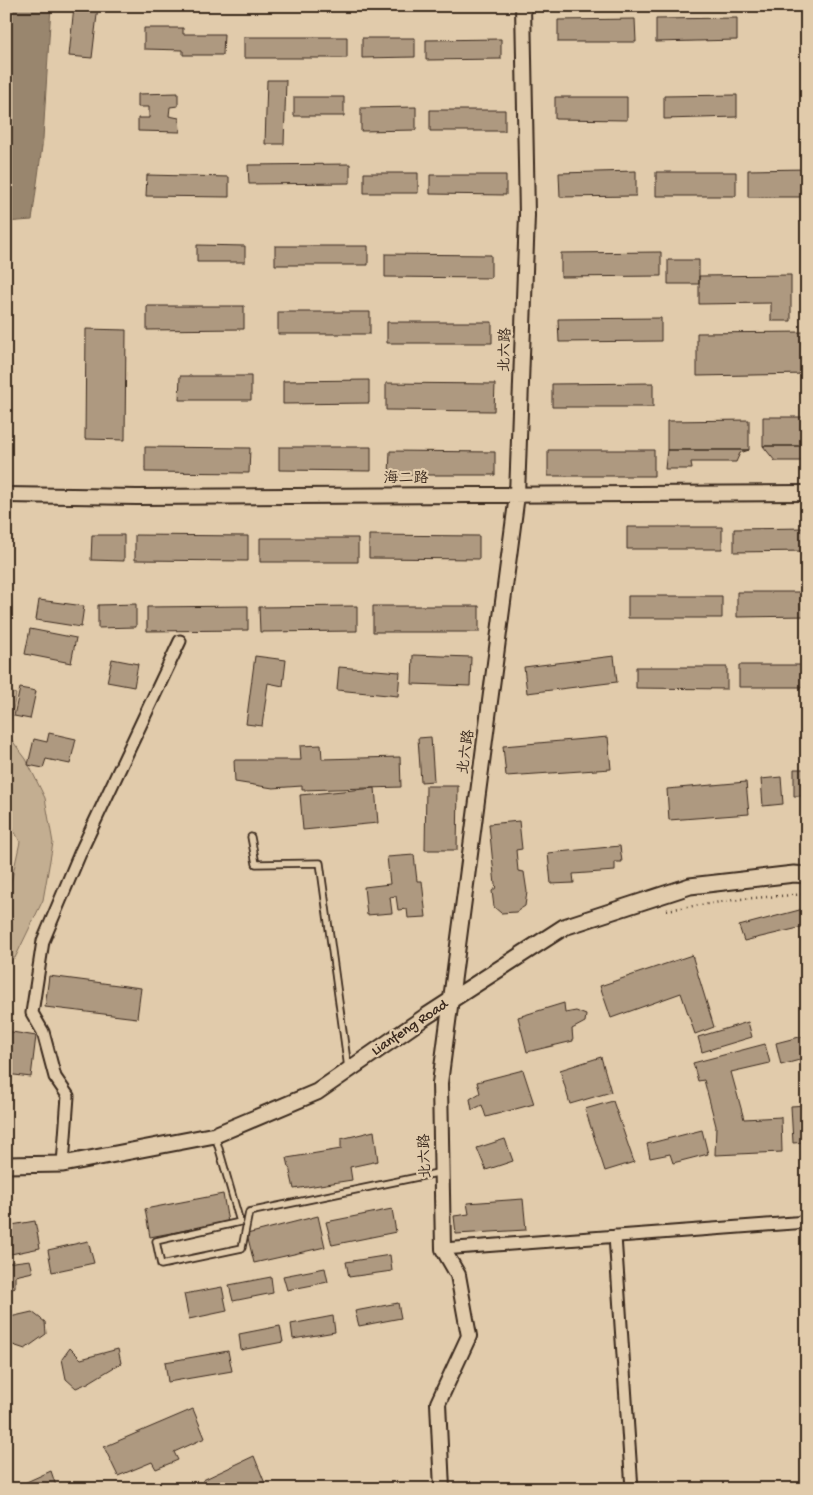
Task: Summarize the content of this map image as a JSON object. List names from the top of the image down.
{
  "streets": {
    "main road": ["Lianfeng Road"],
    "street": ["北六路", "海二路"]
  },
  "crossings": [
    ["北六路", "海二路"],
    ["北六路", "Lianfeng Road"]
  ]
}
